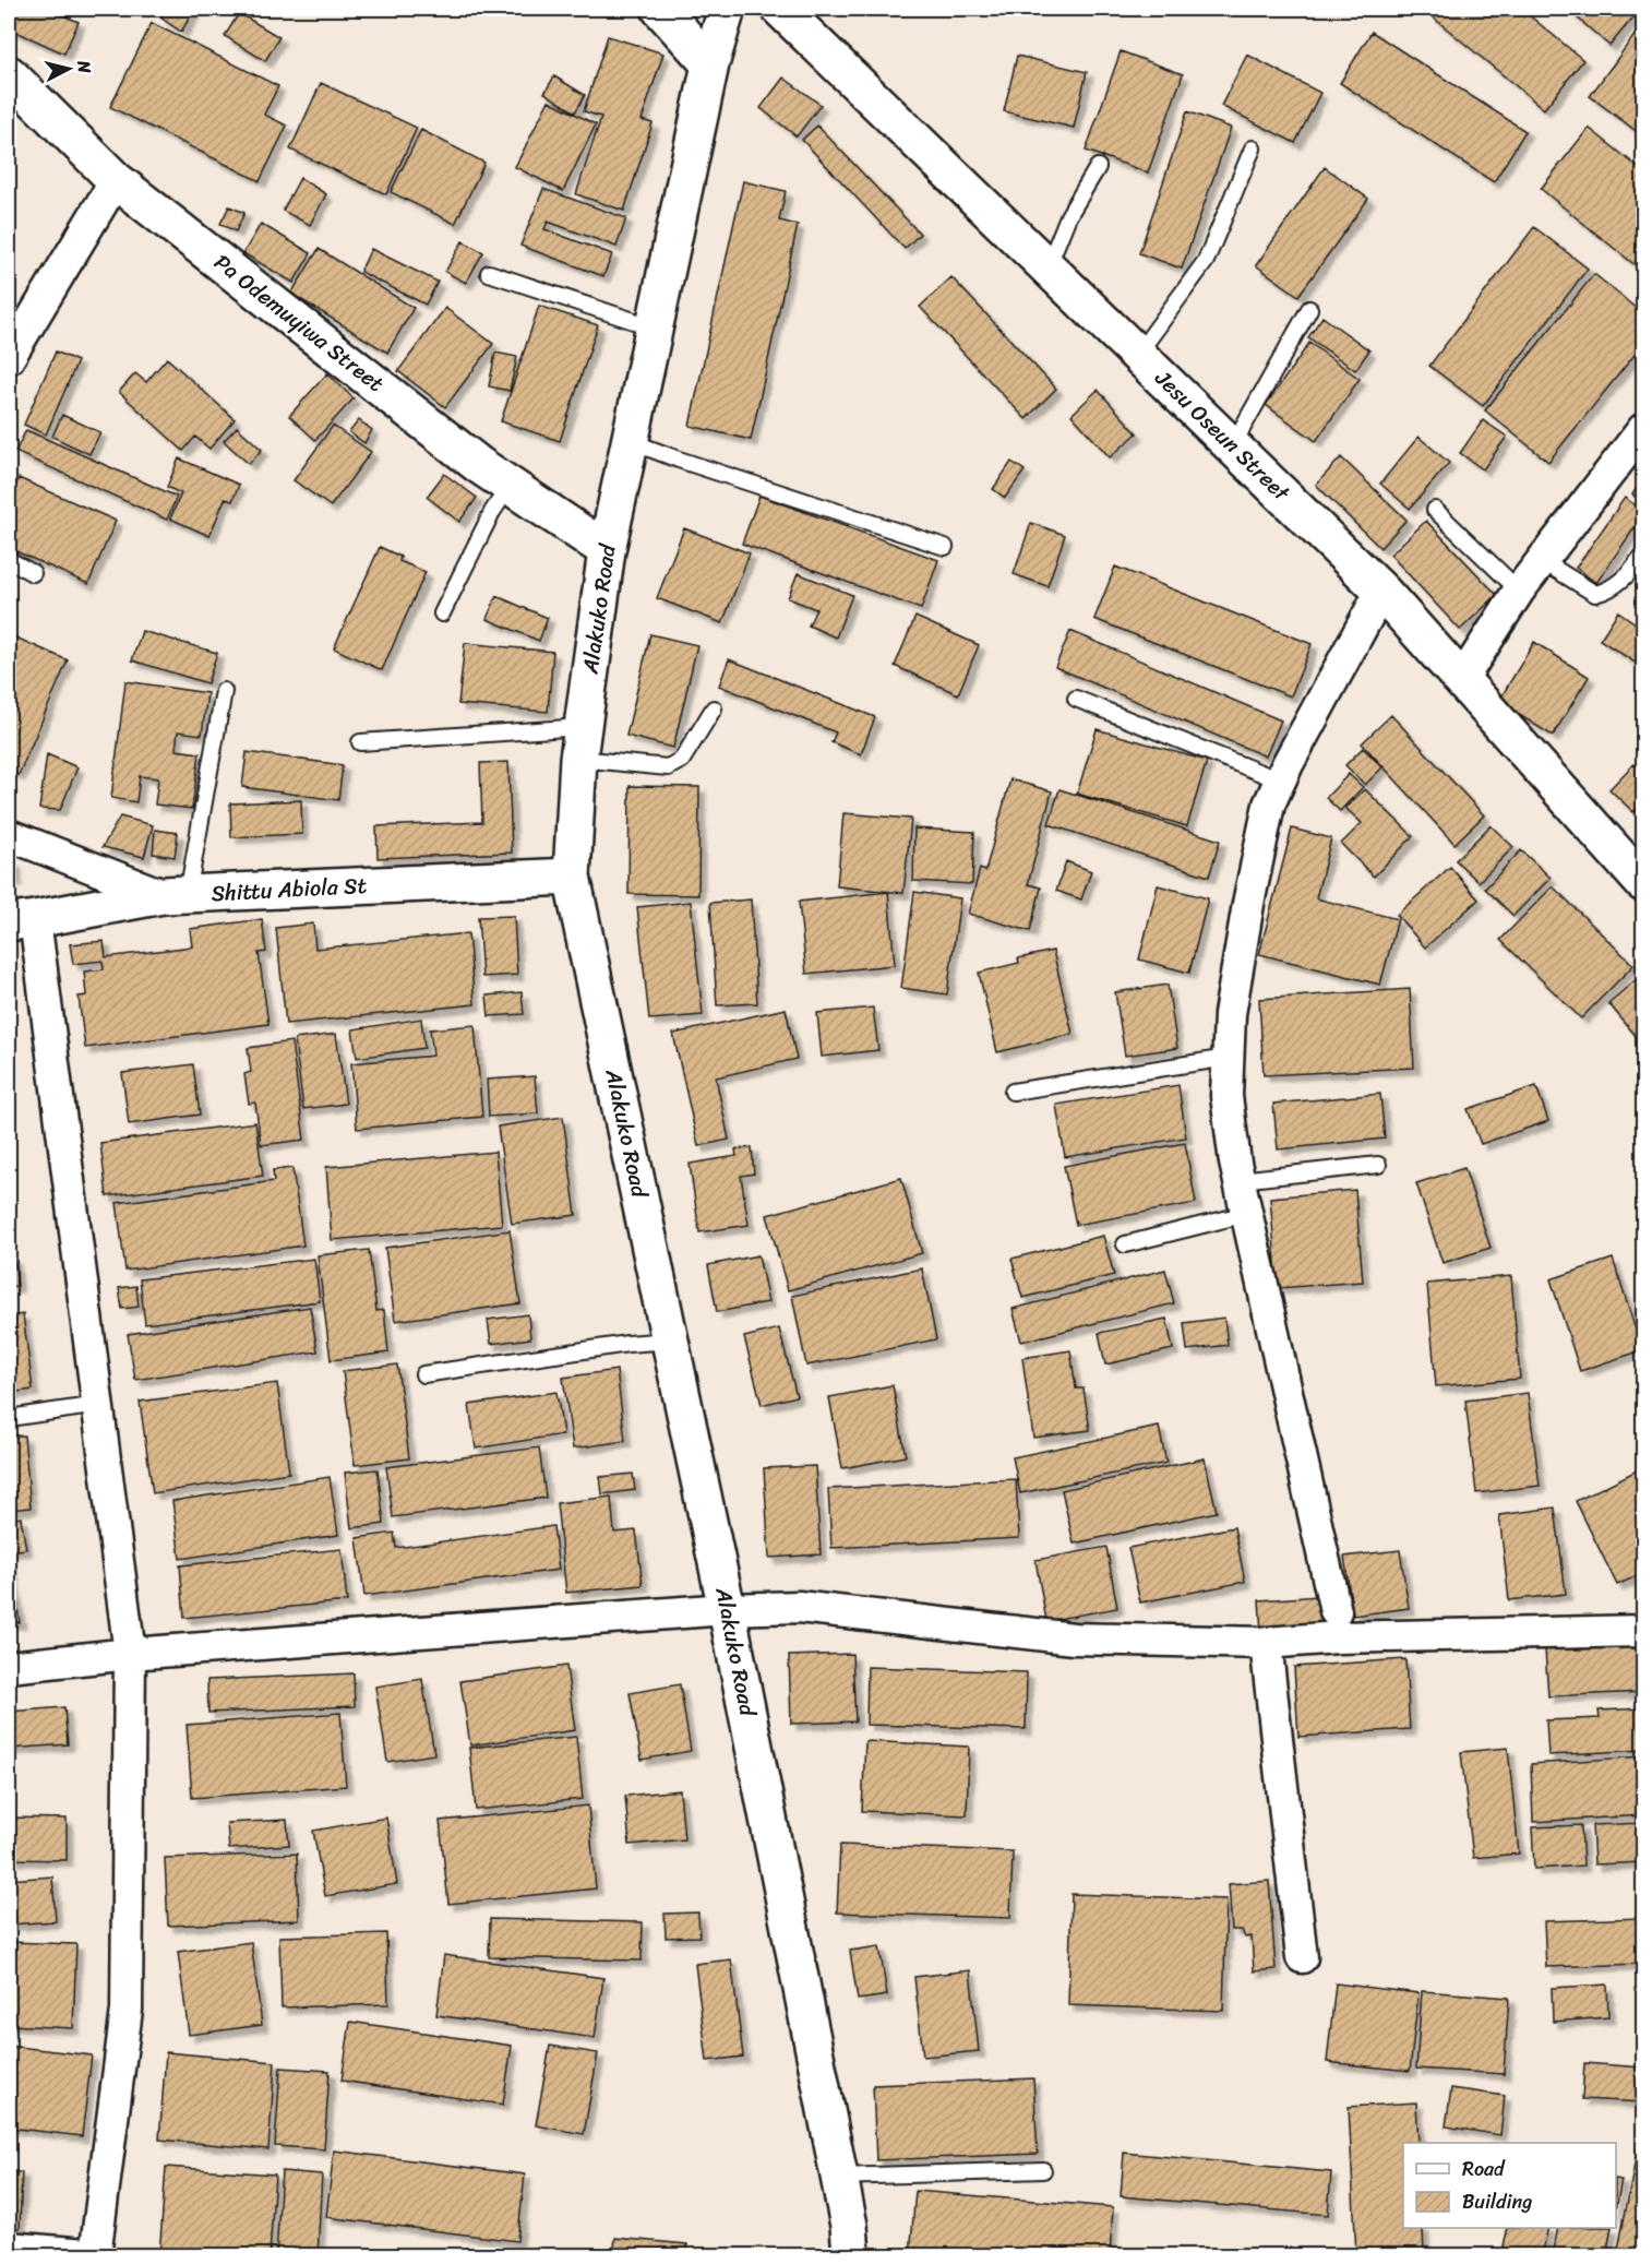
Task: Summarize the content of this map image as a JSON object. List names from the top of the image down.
{
  "streets": {
    "main road": [
      "Pa Odemuyiwa Street",
      "Jesu Oseun Street",
      "Alakuko Road",
      "Shittu Abiola St"
    ]
  },
  "crossings": [
    ["Pa Odemuyiwa Street", "Alakuko Road"],
    ["Alakuko Road", "Shittu Abiola St"]
  ],
  "legend": ["Road", "Building"],
  "north": "right"
}
